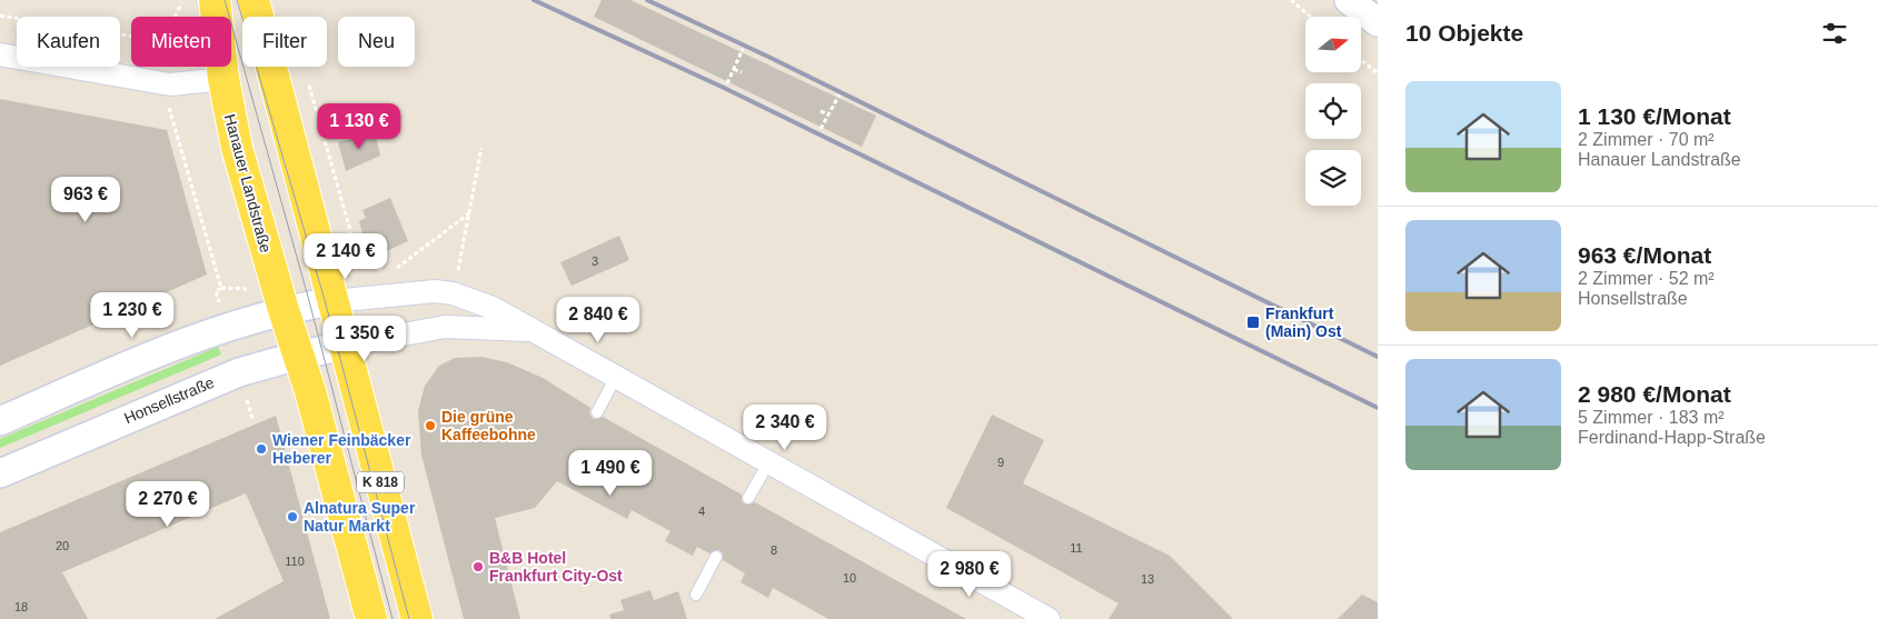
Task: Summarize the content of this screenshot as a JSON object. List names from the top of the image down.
{
  "streets": {
    "main road": ["Hanauer Landstraße", "K 818"],
    "street": ["Honsellstraße"]
  },
  "crossings": [
    ["Hanauer Landstraße", "Honsellstraße"],
    ["Honsellstraße", "K 818"]
  ],
  "places": {
    "transit": ["Frankfurt (Main) Ost"],
    "other": [
      "Die grüne Kaffeebohne",
      "Wiener Feinbäcker Heberer",
      "Alnatura Super Natur Markt",
      "B&B Hotel Frankfurt City-Ost"
    ]
  },
  "house_numbers": [
    "3",
    "9",
    "4",
    "20",
    "11",
    "8",
    "110",
    "10",
    "13",
    "18"
  ],
  "north": "right",
  "page": {
    "heading": "10 Objekte",
    "chip": [
      "Kaufen",
      "Mieten",
      "Filter",
      "Neu"
    ],
    "list": [
      {
        "name": "1 130 €/Monat",
        "note": "2 Zimmer · 70 m² · Hanauer Landstraße"
      },
      {
        "name": "963 €/Monat",
        "note": "2 Zimmer · 52 m² · Honsellstraße"
      },
      {
        "name": "2 980 €/Monat",
        "note": "5 Zimmer · 183 m² · Ferdinand-Happ-Straße"
      }
    ],
    "price": [
      "1 130 €",
      "963 €",
      "2 140 €",
      "1 230 €",
      "2 840 €",
      "1 350 €",
      "2 340 €",
      "1 490 €",
      "2 270 €",
      "2 980 €"
    ]
  }
}
